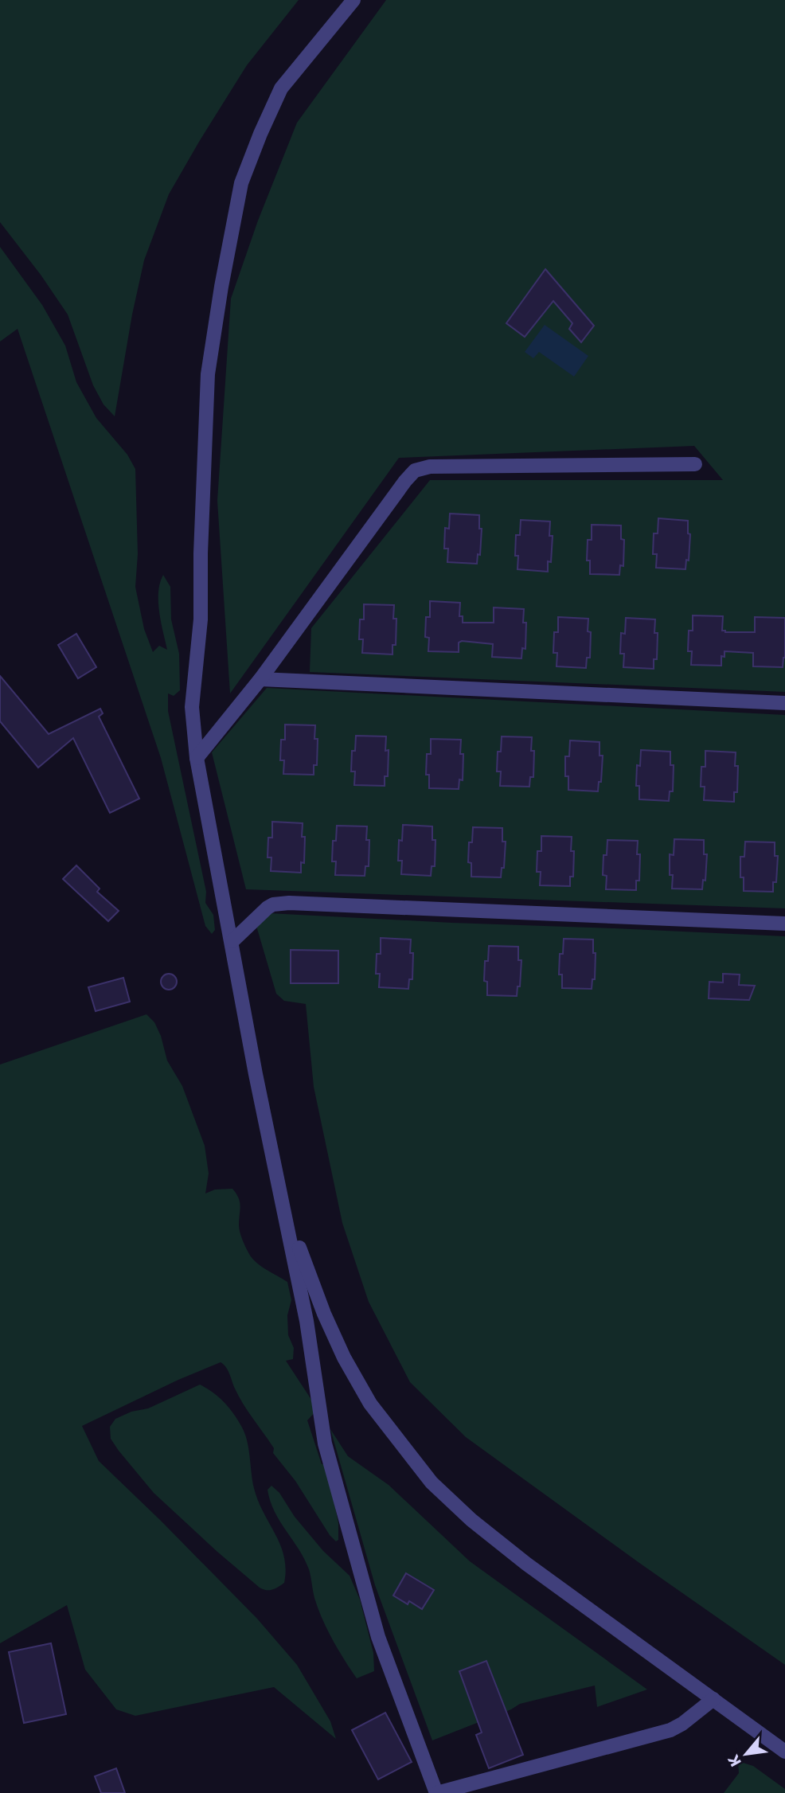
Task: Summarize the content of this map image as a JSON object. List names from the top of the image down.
{
  "north": "bottom left"
}
